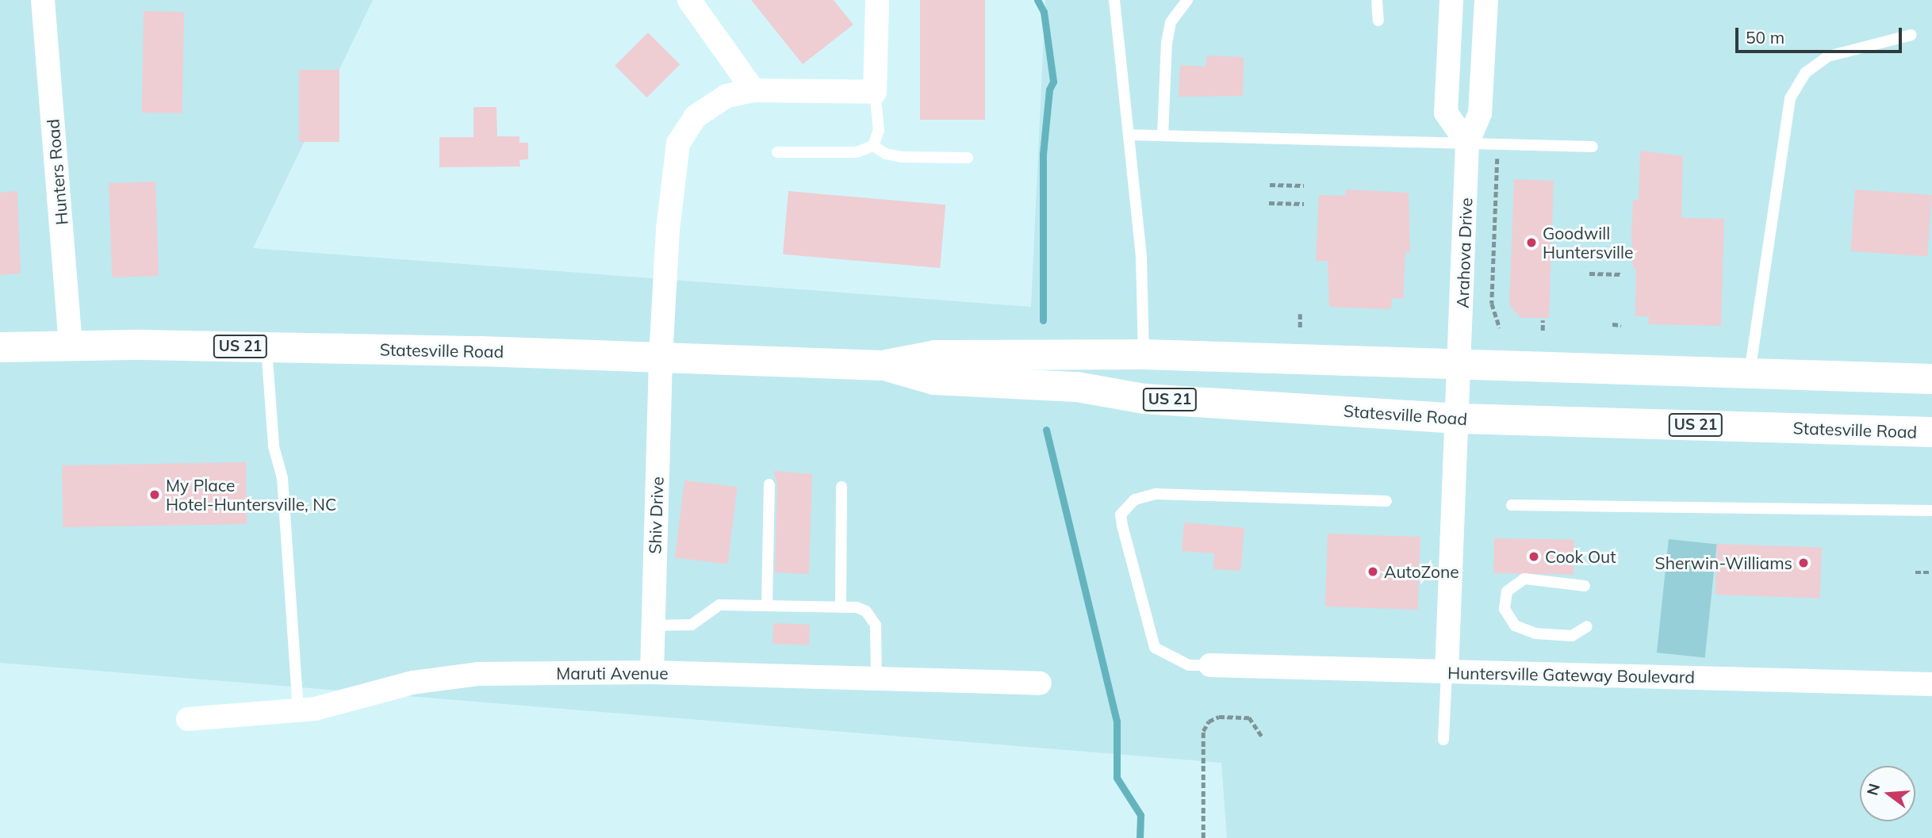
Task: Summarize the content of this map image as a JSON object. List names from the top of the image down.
{
  "streets": {
    "main road": ["US 21", "Statesville Road"],
    "street": [
      "Hunters Road",
      "Arahova Drive",
      "Shiv Drive",
      "Maruti Avenue",
      "Huntersville Gateway Boulevard"
    ]
  },
  "crossings": [
    ["Hunters Road", "Statesville Road"],
    ["Arahova Drive", "Statesville Road"],
    ["Arahova Drive", "Huntersville Gateway Boulevard"],
    ["Statesville Road", "Shiv Drive"],
    ["Shiv Drive", "Maruti Avenue"]
  ],
  "places": [
    "Goodwill Huntersville",
    "My Place Hotel-Huntersville, NC",
    "Cook Out",
    "Sherwin-Williams",
    "AutoZone"
  ],
  "scale_bar": "50 m",
  "north": "left"
}
